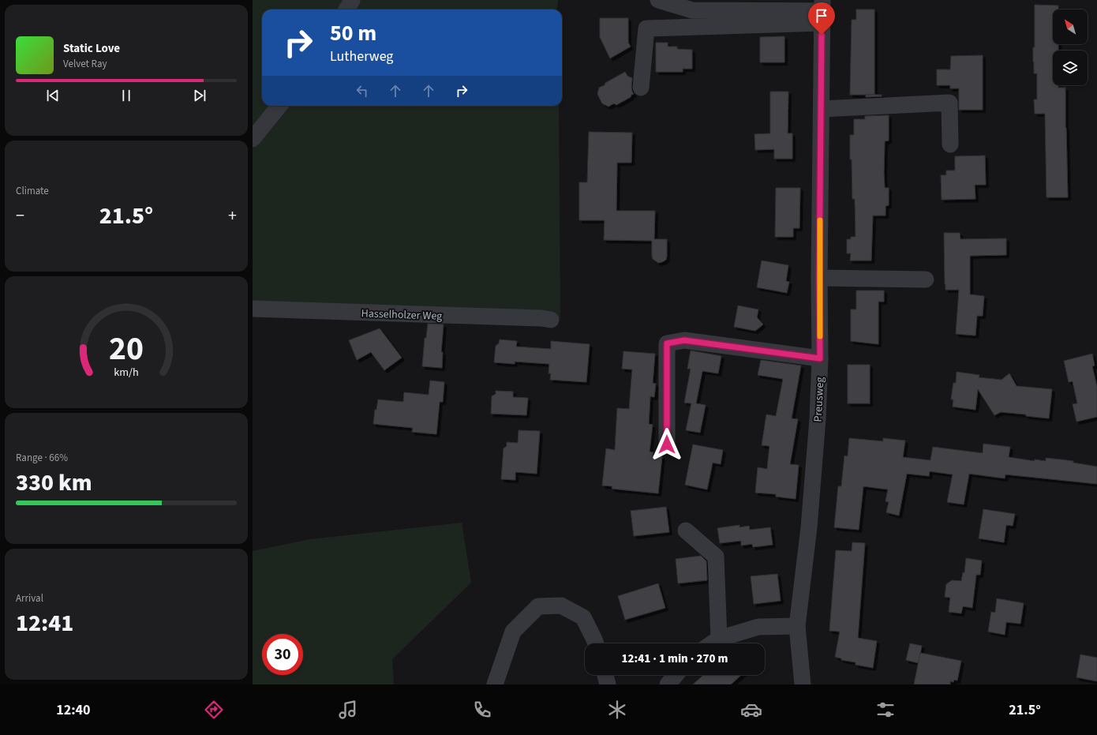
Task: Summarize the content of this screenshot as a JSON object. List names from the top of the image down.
{
  "streets": {
    "street": ["Hasselholzer Weg", "Preusweg"]
  },
  "north": "top left",
  "page": {
    "turn": ["50 m", "Lutherweg"],
    "song": ["Static Love", "Velvet Ray"],
    "tile": [
      "Climate",
      ["Range · 66%", "330 km"],
      ["Arrival", "12:41"]
    ],
    "heat": ["−", "21.5°", "+"],
    "limit": "30",
    "trip": "12:41 · 1 min · 270 m",
    "tabs": ["12:40", "21.5°"],
    "gauge": ["20", "km/h"]
  }
}
